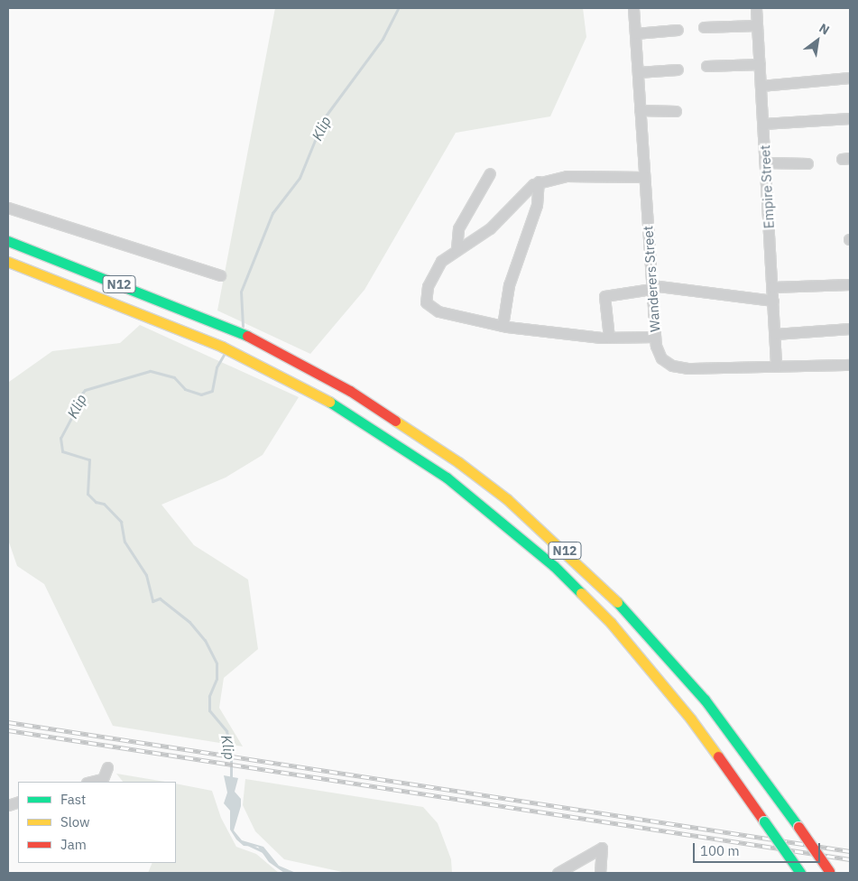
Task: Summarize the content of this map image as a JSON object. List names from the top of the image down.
{
  "streets": {
    "highway": ["N12"],
    "street": ["Empire Street", "Wanderers Street"]
  },
  "crossings": [
    ["Empire Street", "Wanderers Street"]
  ],
  "water": ["Klip"],
  "legend": ["Fast", "Slow", "Jam"],
  "scale_bar": "100 m",
  "north": "top right"
}
